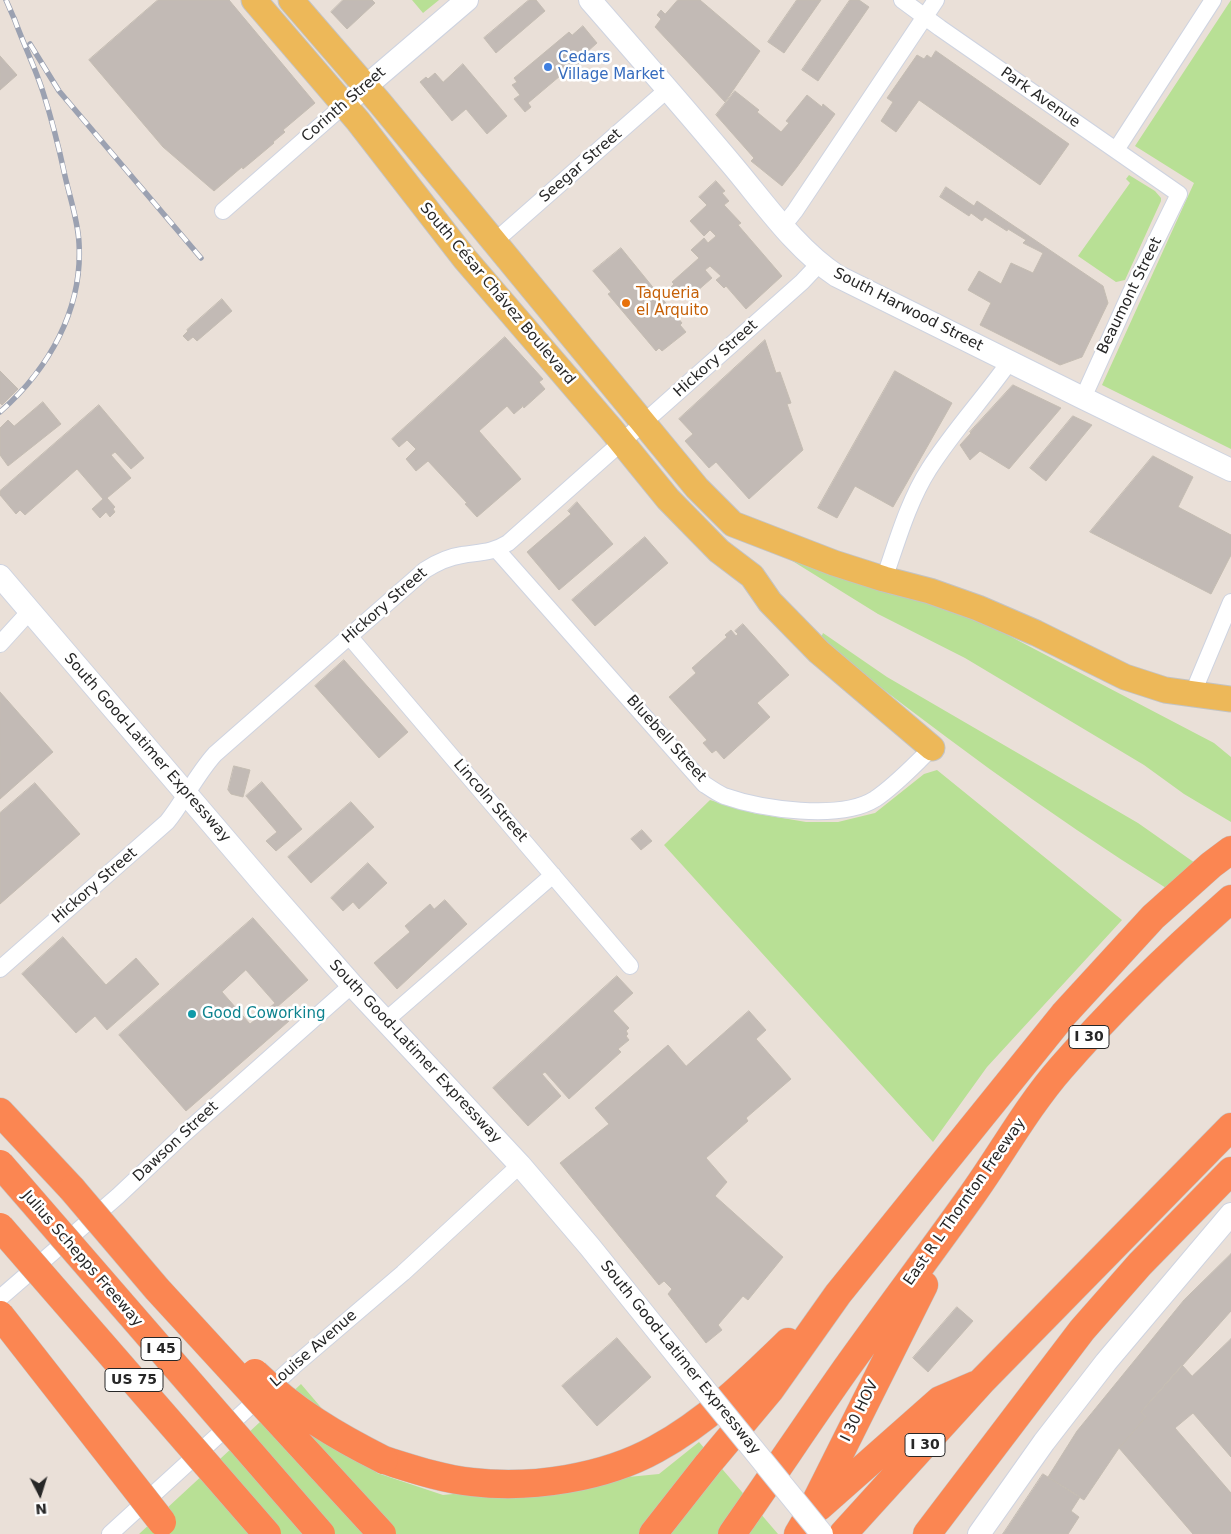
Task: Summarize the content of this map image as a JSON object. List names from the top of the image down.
{
  "streets": {
    "highway": [
      "I 30",
      "East R L Thornton Freeway",
      "Julius Schepps Freeway",
      "I 45",
      "US 75",
      "I 30 HOV"
    ],
    "main road": [
      "Corinth Street",
      "South César Chávez Boulevard",
      "South Harwood Street",
      "South Good-Latimer Expressway"
    ],
    "street": [
      "Park Avenue",
      "Seegar Street",
      "Beaumont Street",
      "Hickory Street",
      "Bluebell Street",
      "Lincoln Street",
      "Dawson Street",
      "Louise Avenue"
    ]
  },
  "crossings": [
    ["Park Avenue", "Beaumont Street"],
    ["Corinth Street", "South César Chávez Boulevard"],
    ["Seegar Street", "South César Chávez Boulevard"],
    ["Seegar Street", "South Harwood Street"],
    ["South César Chávez Boulevard", "Hickory Street"],
    ["South César Chávez Boulevard", "Bluebell Street"],
    ["Beaumont Street", "South Harwood Street"],
    ["South Harwood Street", "Hickory Street"],
    ["Hickory Street", "Bluebell Street"],
    ["Hickory Street", "South Good-Latimer Expressway"],
    ["Hickory Street", "Lincoln Street"],
    ["South Good-Latimer Expressway", "Dawson Street"],
    ["South Good-Latimer Expressway", "Louise Avenue"],
    ["South Good-Latimer Expressway", "I 30 HOV"],
    ["East R L Thornton Freeway", "I 30 HOV"]
  ],
  "places": ["Cedars Village Market", "Taqueria el Arquito", "Good Coworking"],
  "north": "bottom"
}
